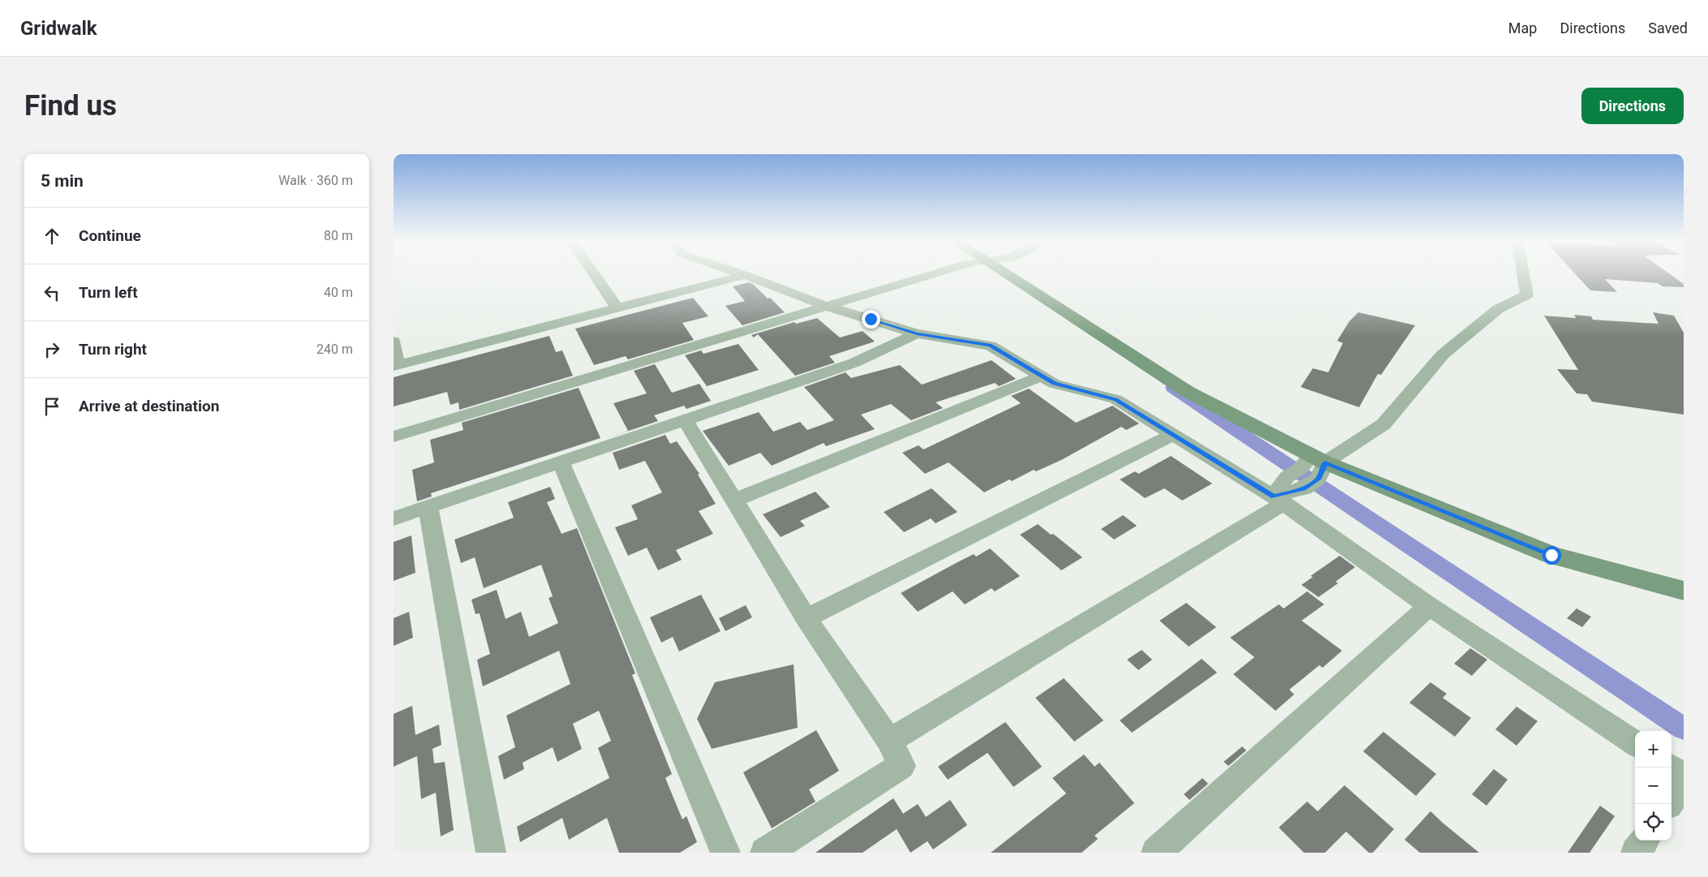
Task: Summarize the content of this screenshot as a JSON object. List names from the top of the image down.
{
  "page": {
    "header": "Gridwalk",
    "nav": ["Map", "Directions", "Saved"],
    "buttons": "Directions",
    "title": "Find us",
    "heading": ["5 min", "Walk · 360 m"],
    "list": [
      ["Continue", "80 m"],
      ["Turn left", "40 m"],
      ["Turn right", "240 m"],
      "Arrive at destination"
    ],
    "map_buttons": ["+", "−"]
  }
}
